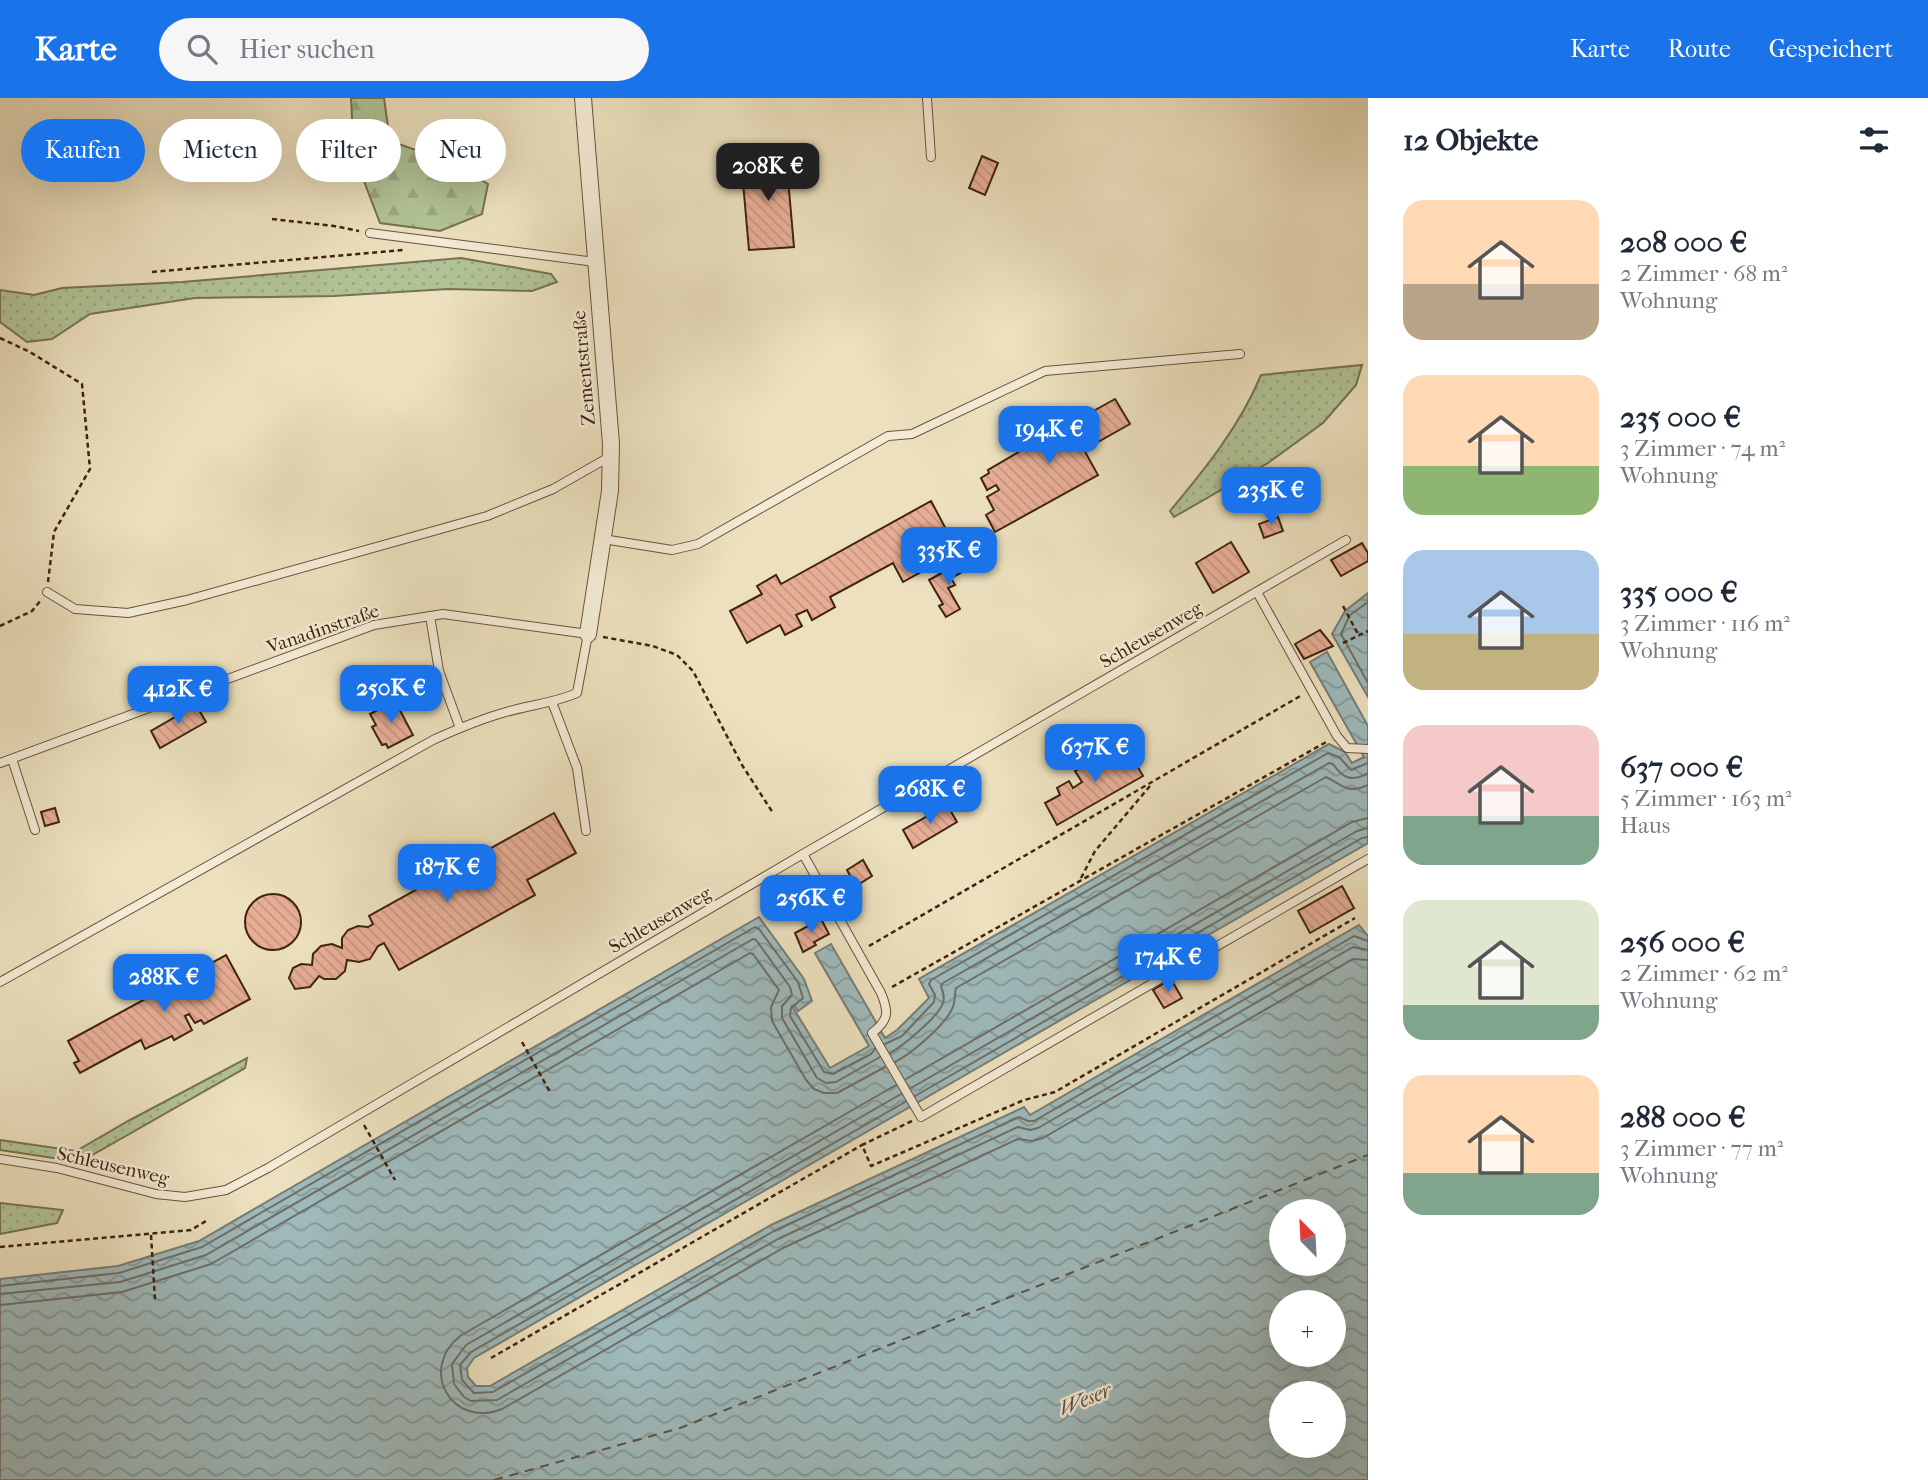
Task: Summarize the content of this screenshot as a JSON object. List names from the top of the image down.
{
  "streets": {
    "street": ["Zementstraße"],
    "lane": ["Vanadinstraße", "Schleusenweg"]
  },
  "crossings": [
    ["Zementstraße", "Vanadinstraße"]
  ],
  "water": ["Weser"],
  "north": "top left",
  "page": {
    "header": "Karte",
    "search": "Hier suchen",
    "nav": ["Karte", "Route", "Gespeichert"],
    "heading": "12 Objekte",
    "chip": [
      "Kaufen",
      "Mieten",
      "Filter",
      "Neu"
    ],
    "price": [
      "208K €",
      "194K €",
      "235K €",
      "335K €",
      "250K €",
      "412K €",
      "637K €",
      "268K €",
      "187K €",
      "256K €",
      "174K €",
      "288K €"
    ],
    "list": [
      {
        "name": "208 000 €",
        "note": "2 Zimmer · 68 m² · Wohnung"
      },
      {
        "name": "235 000 €",
        "note": "3 Zimmer · 74 m² · Wohnung"
      },
      {
        "name": "335 000 €",
        "note": "3 Zimmer · 116 m² · Wohnung"
      },
      {
        "name": "637 000 €",
        "note": "5 Zimmer · 163 m² · Haus"
      },
      {
        "name": "256 000 €",
        "note": "2 Zimmer · 62 m² · Wohnung"
      },
      {
        "name": "288 000 €",
        "note": "3 Zimmer · 77 m² · Wohnung"
      }
    ],
    "map_buttons": ["+", "−"]
  }
}
